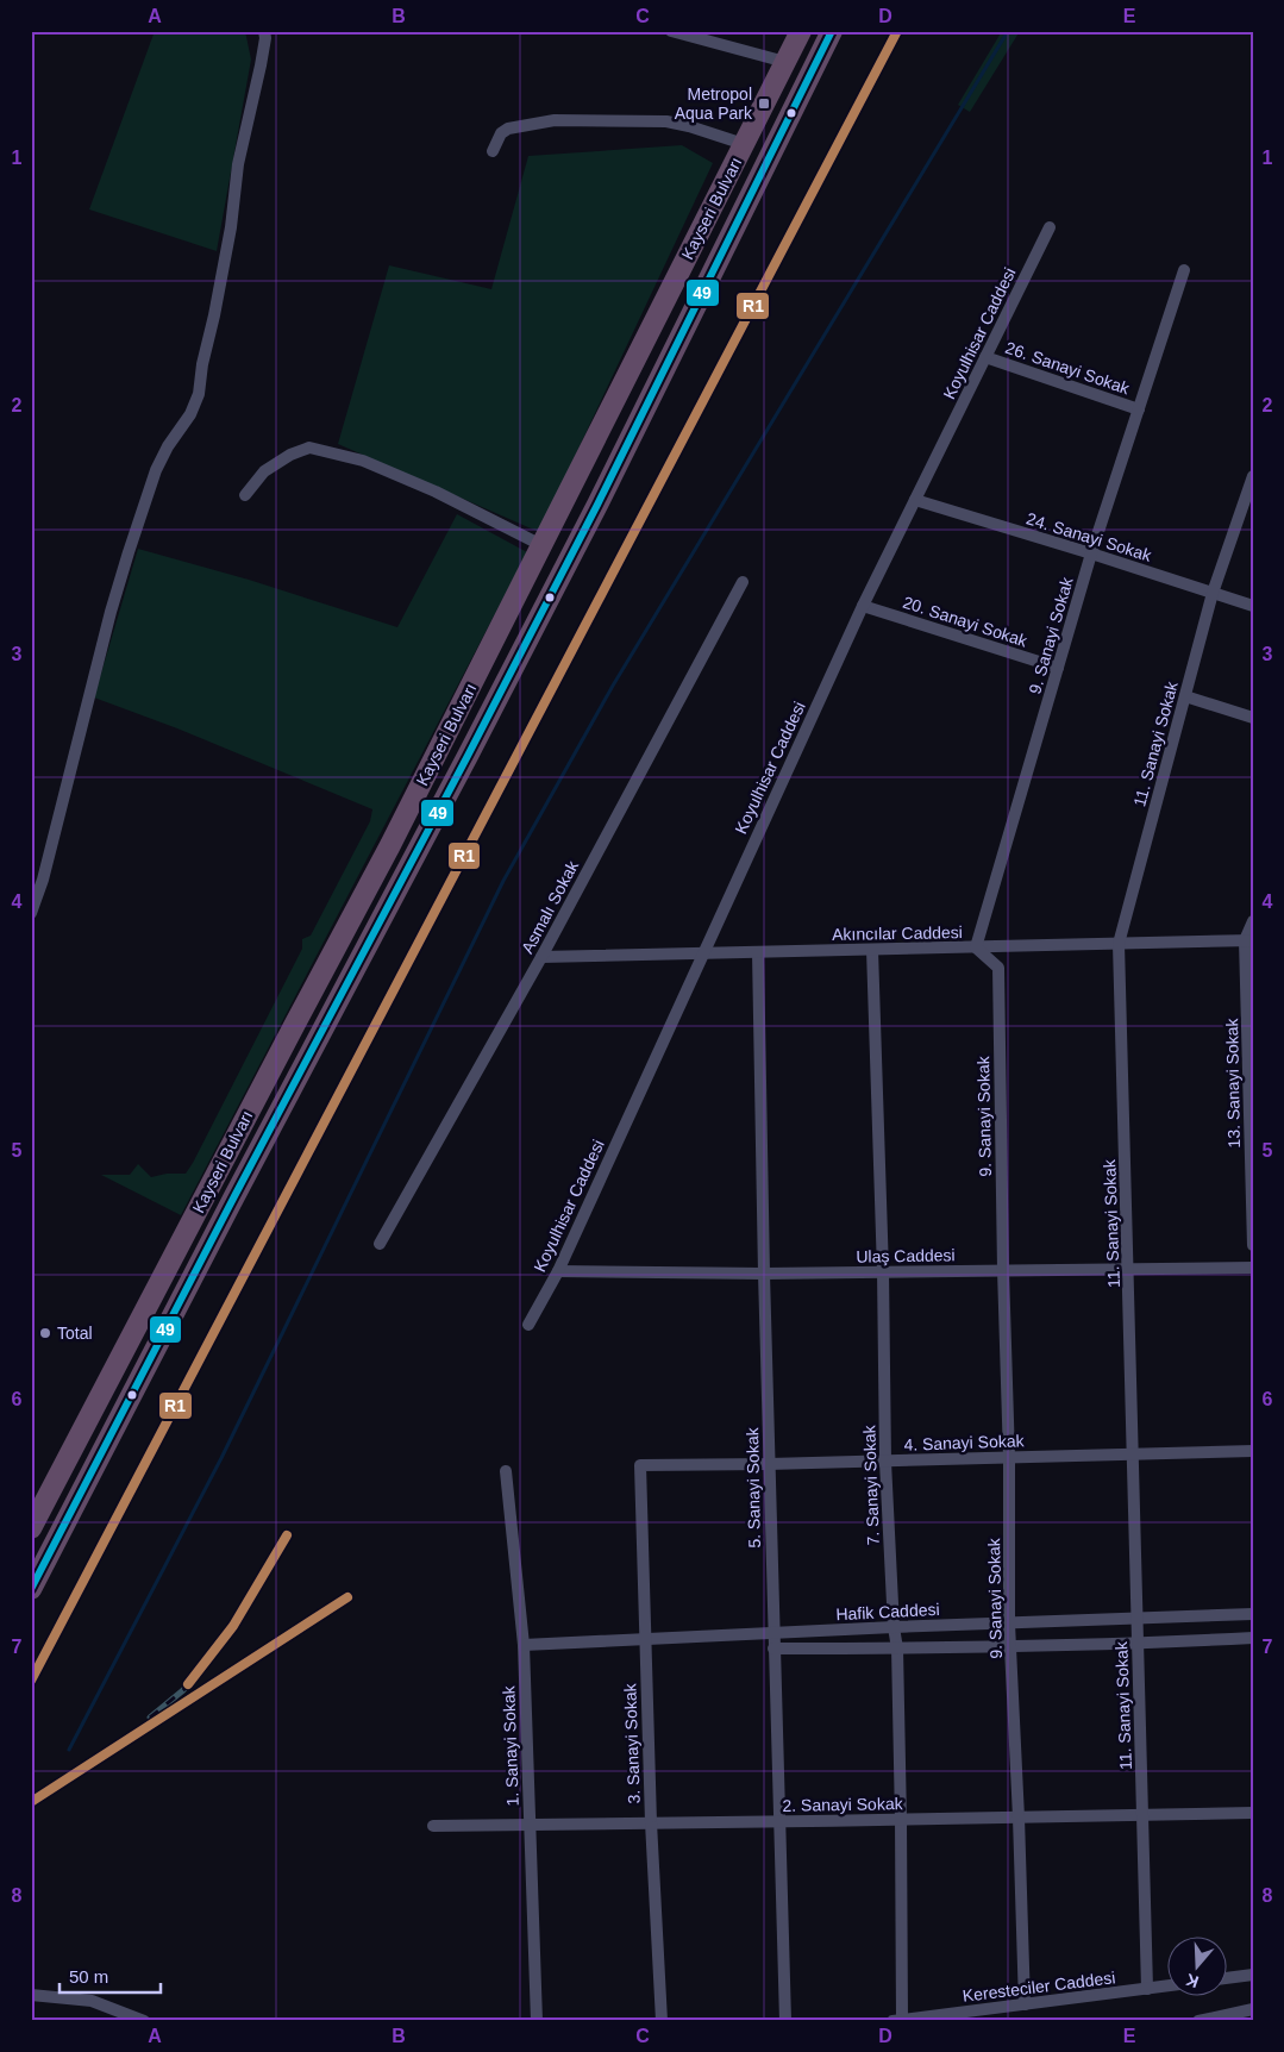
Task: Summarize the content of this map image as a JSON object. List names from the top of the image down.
{
  "streets": {
    "highway": ["Kayseri Bulvarı"],
    "street": [
      "Koyulhisar Caddesi",
      "26. Sanayi Sokak",
      "24. Sanayi Sokak",
      "20. Sanayi Sokak",
      "9. Sanayi Sokak",
      "11. Sanayi Sokak",
      "Asmalı Sokak",
      "Akıncılar Caddesi",
      "13. Sanayi Sokak",
      "Ulaş Caddesi",
      "4. Sanayi Sokak",
      "7. Sanayi Sokak",
      "5. Sanayi Sokak",
      "Hafik Caddesi",
      "3. Sanayi Sokak",
      "1. Sanayi Sokak",
      "2. Sanayi Sokak",
      "Keresteciler Caddesi"
    ]
  },
  "crossings": [
    ["Koyulhisar Caddesi", "26. Sanayi Sokak"],
    ["Koyulhisar Caddesi", "24. Sanayi Sokak"],
    ["Koyulhisar Caddesi", "20. Sanayi Sokak"],
    ["Koyulhisar Caddesi", "Akıncılar Caddesi"],
    ["Koyulhisar Caddesi", "Ulaş Caddesi"],
    ["26. Sanayi Sokak", "9. Sanayi Sokak"],
    ["24. Sanayi Sokak", "9. Sanayi Sokak"],
    ["24. Sanayi Sokak", "11. Sanayi Sokak"],
    ["20. Sanayi Sokak", "9. Sanayi Sokak"],
    ["9. Sanayi Sokak", "Akıncılar Caddesi"],
    ["9. Sanayi Sokak", "Ulaş Caddesi"],
    ["9. Sanayi Sokak", "4. Sanayi Sokak"],
    ["9. Sanayi Sokak", "Hafik Caddesi"],
    ["9. Sanayi Sokak", "2. Sanayi Sokak"],
    ["9. Sanayi Sokak", "Keresteciler Caddesi"],
    ["11. Sanayi Sokak", "Akıncılar Caddesi"],
    ["11. Sanayi Sokak", "Ulaş Caddesi"],
    ["11. Sanayi Sokak", "4. Sanayi Sokak"],
    ["11. Sanayi Sokak", "Hafik Caddesi"],
    ["11. Sanayi Sokak", "2. Sanayi Sokak"],
    ["11. Sanayi Sokak", "Keresteciler Caddesi"],
    ["Asmalı Sokak", "Akıncılar Caddesi"],
    ["Akıncılar Caddesi", "13. Sanayi Sokak"],
    ["Akıncılar Caddesi", "7. Sanayi Sokak"],
    ["Akıncılar Caddesi", "5. Sanayi Sokak"],
    ["Ulaş Caddesi", "7. Sanayi Sokak"],
    ["Ulaş Caddesi", "5. Sanayi Sokak"],
    ["4. Sanayi Sokak", "7. Sanayi Sokak"],
    ["4. Sanayi Sokak", "5. Sanayi Sokak"],
    ["4. Sanayi Sokak", "3. Sanayi Sokak"],
    ["7. Sanayi Sokak", "Hafik Caddesi"],
    ["7. Sanayi Sokak", "2. Sanayi Sokak"],
    ["7. Sanayi Sokak", "Keresteciler Caddesi"],
    ["5. Sanayi Sokak", "Hafik Caddesi"],
    ["5. Sanayi Sokak", "2. Sanayi Sokak"],
    ["Hafik Caddesi", "3. Sanayi Sokak"],
    ["Hafik Caddesi", "1. Sanayi Sokak"],
    ["3. Sanayi Sokak", "2. Sanayi Sokak"],
    ["1. Sanayi Sokak", "2. Sanayi Sokak"]
  ],
  "places": {
    "transit": ["Metropol Aqua Park"],
    "other": ["Total"]
  },
  "lines": ["transit line R1", "transit line 49"],
  "scale_bar": "50 m",
  "north": "bottom",
  "grid": {
    "columns": [
      "A",
      "B",
      "C",
      "D",
      "E"
    ],
    "rows": [
      "1",
      "2",
      "3",
      "4",
      "5",
      "6",
      "7",
      "8"
    ]
  }
}
